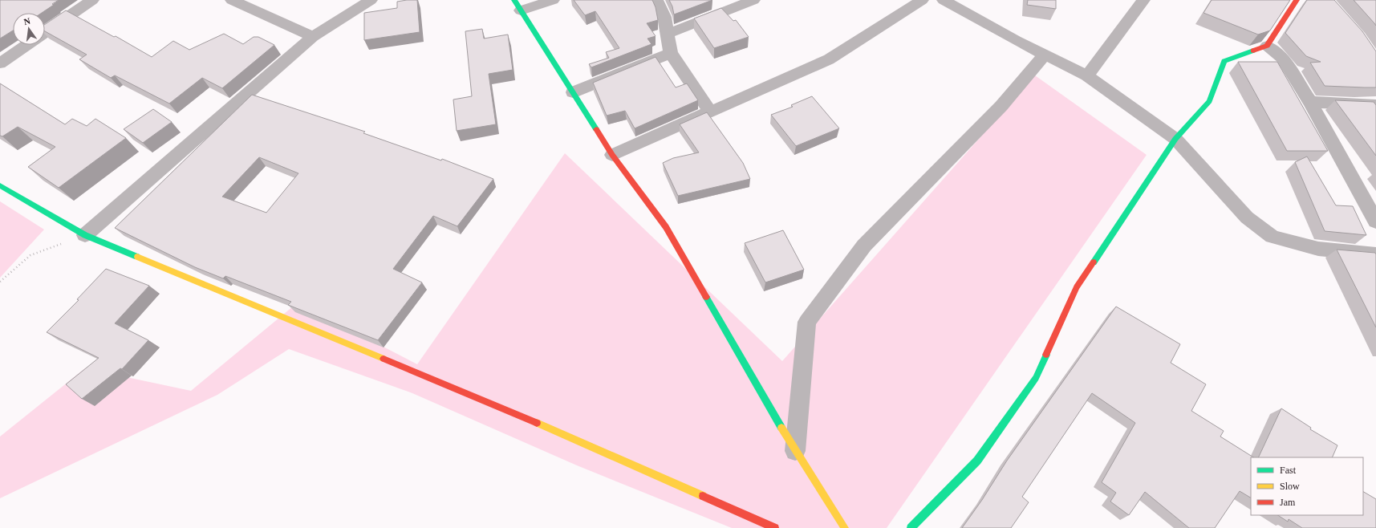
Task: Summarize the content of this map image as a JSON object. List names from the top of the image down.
{
  "legend": ["Fast", "Slow", "Jam"],
  "north": "top"
}
